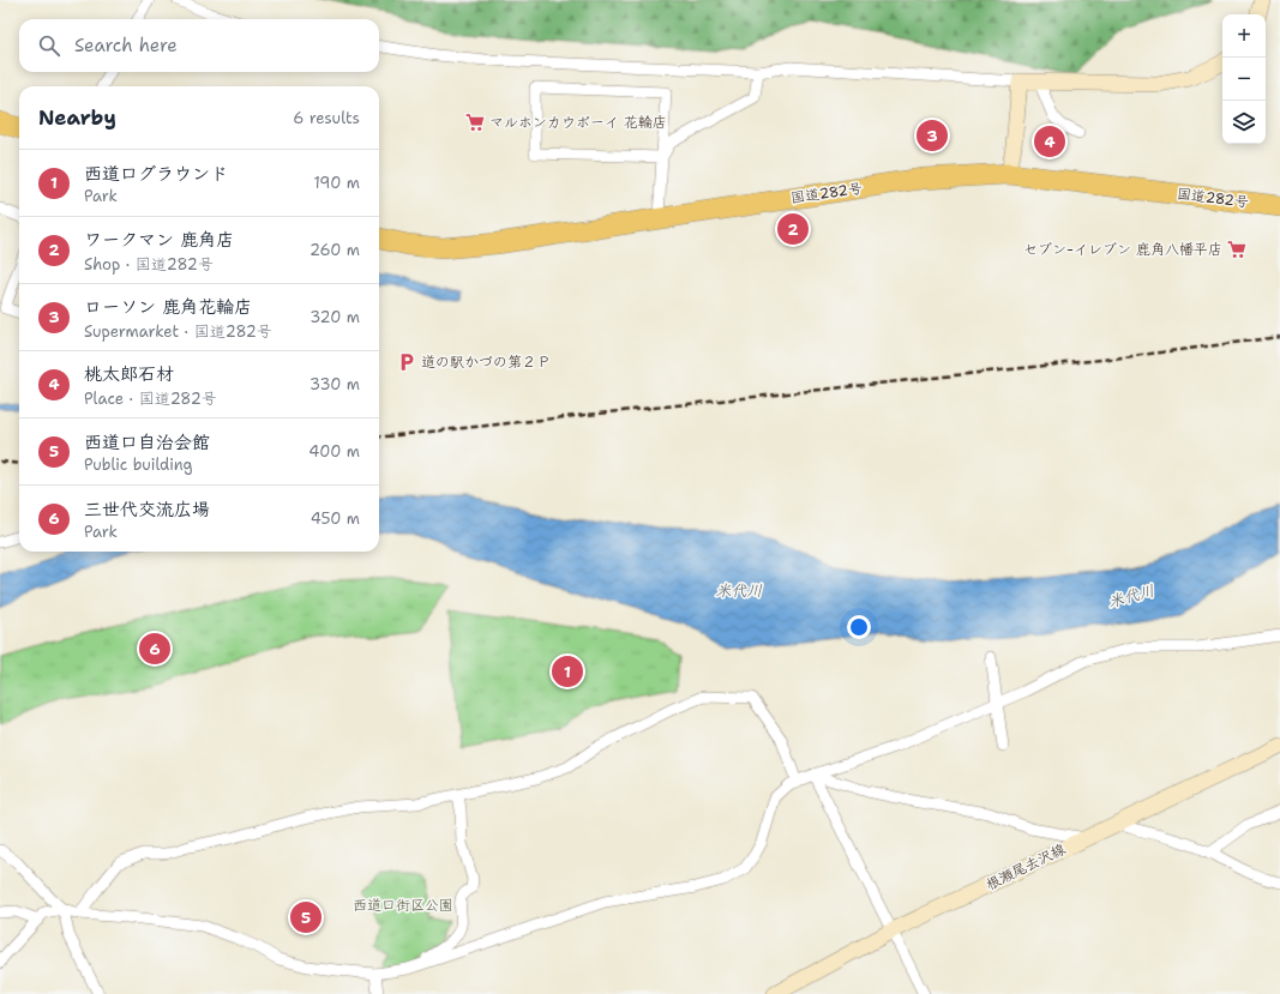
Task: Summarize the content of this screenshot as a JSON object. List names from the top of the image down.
{
  "streets": {
    "highway": ["国道282号"],
    "main road": ["根瀬尾去沢線"]
  },
  "water": ["米代川"],
  "parks": ["西道口街区公園"],
  "places": {
    "supermarket": ["マルホンカウボーイ 花輪店", "セブン-イレブン 鹿角八幡平店"],
    "parking": ["道の駅かづの第２Ｐ"]
  },
  "page": {
    "map_buttons": ["+", "−"],
    "search": "Search here",
    "heading": ["Nearby", "6 results"],
    "pins": [
      "3",
      "4",
      "2",
      "6",
      "1",
      "5"
    ],
    "list": [
      {
        "mark": "1",
        "name": "西道口グラウンド",
        "note": "Park",
        "value": "190 m"
      },
      {
        "mark": "2",
        "name": "ワークマン 鹿角店",
        "note": "Shop · 国道282号",
        "value": "260 m"
      },
      {
        "mark": "3",
        "name": "ローソン 鹿角花輪店",
        "note": "Supermarket · 国道282号",
        "value": "320 m"
      },
      {
        "mark": "4",
        "name": "桃太郎石材",
        "note": "Place · 国道282号",
        "value": "330 m"
      },
      {
        "mark": "5",
        "name": "西道口自治会館",
        "note": "Public building",
        "value": "400 m"
      },
      {
        "mark": "6",
        "name": "三世代交流広場",
        "note": "Park",
        "value": "450 m"
      }
    ]
  }
}
